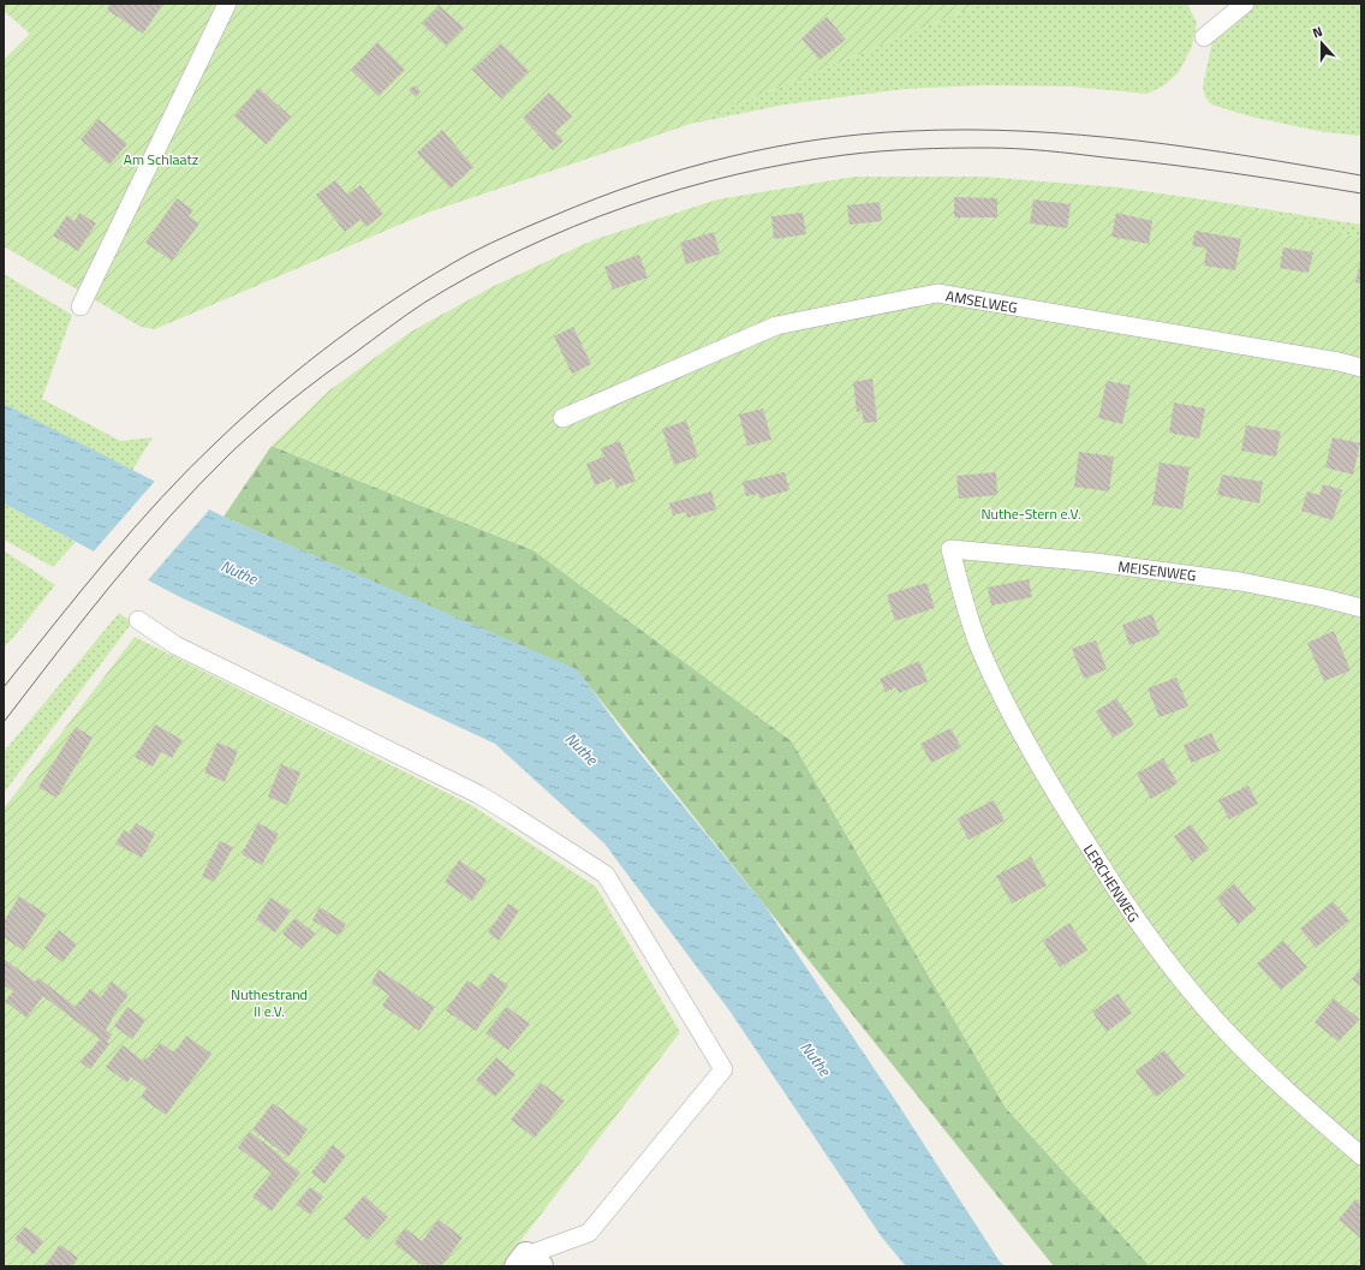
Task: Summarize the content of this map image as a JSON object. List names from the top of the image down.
{
  "streets": {
    "lane": ["AMSELWEG", "MEISENWEG", "LERCHENWEG"]
  },
  "crossings": [
    ["MEISENWEG", "LERCHENWEG"]
  ],
  "water": ["Nuthe"],
  "parks": ["Am Schlaatz", "Nuthe-Stern e.V.", "Nuthestrand II e.V."],
  "north": "top"
}
